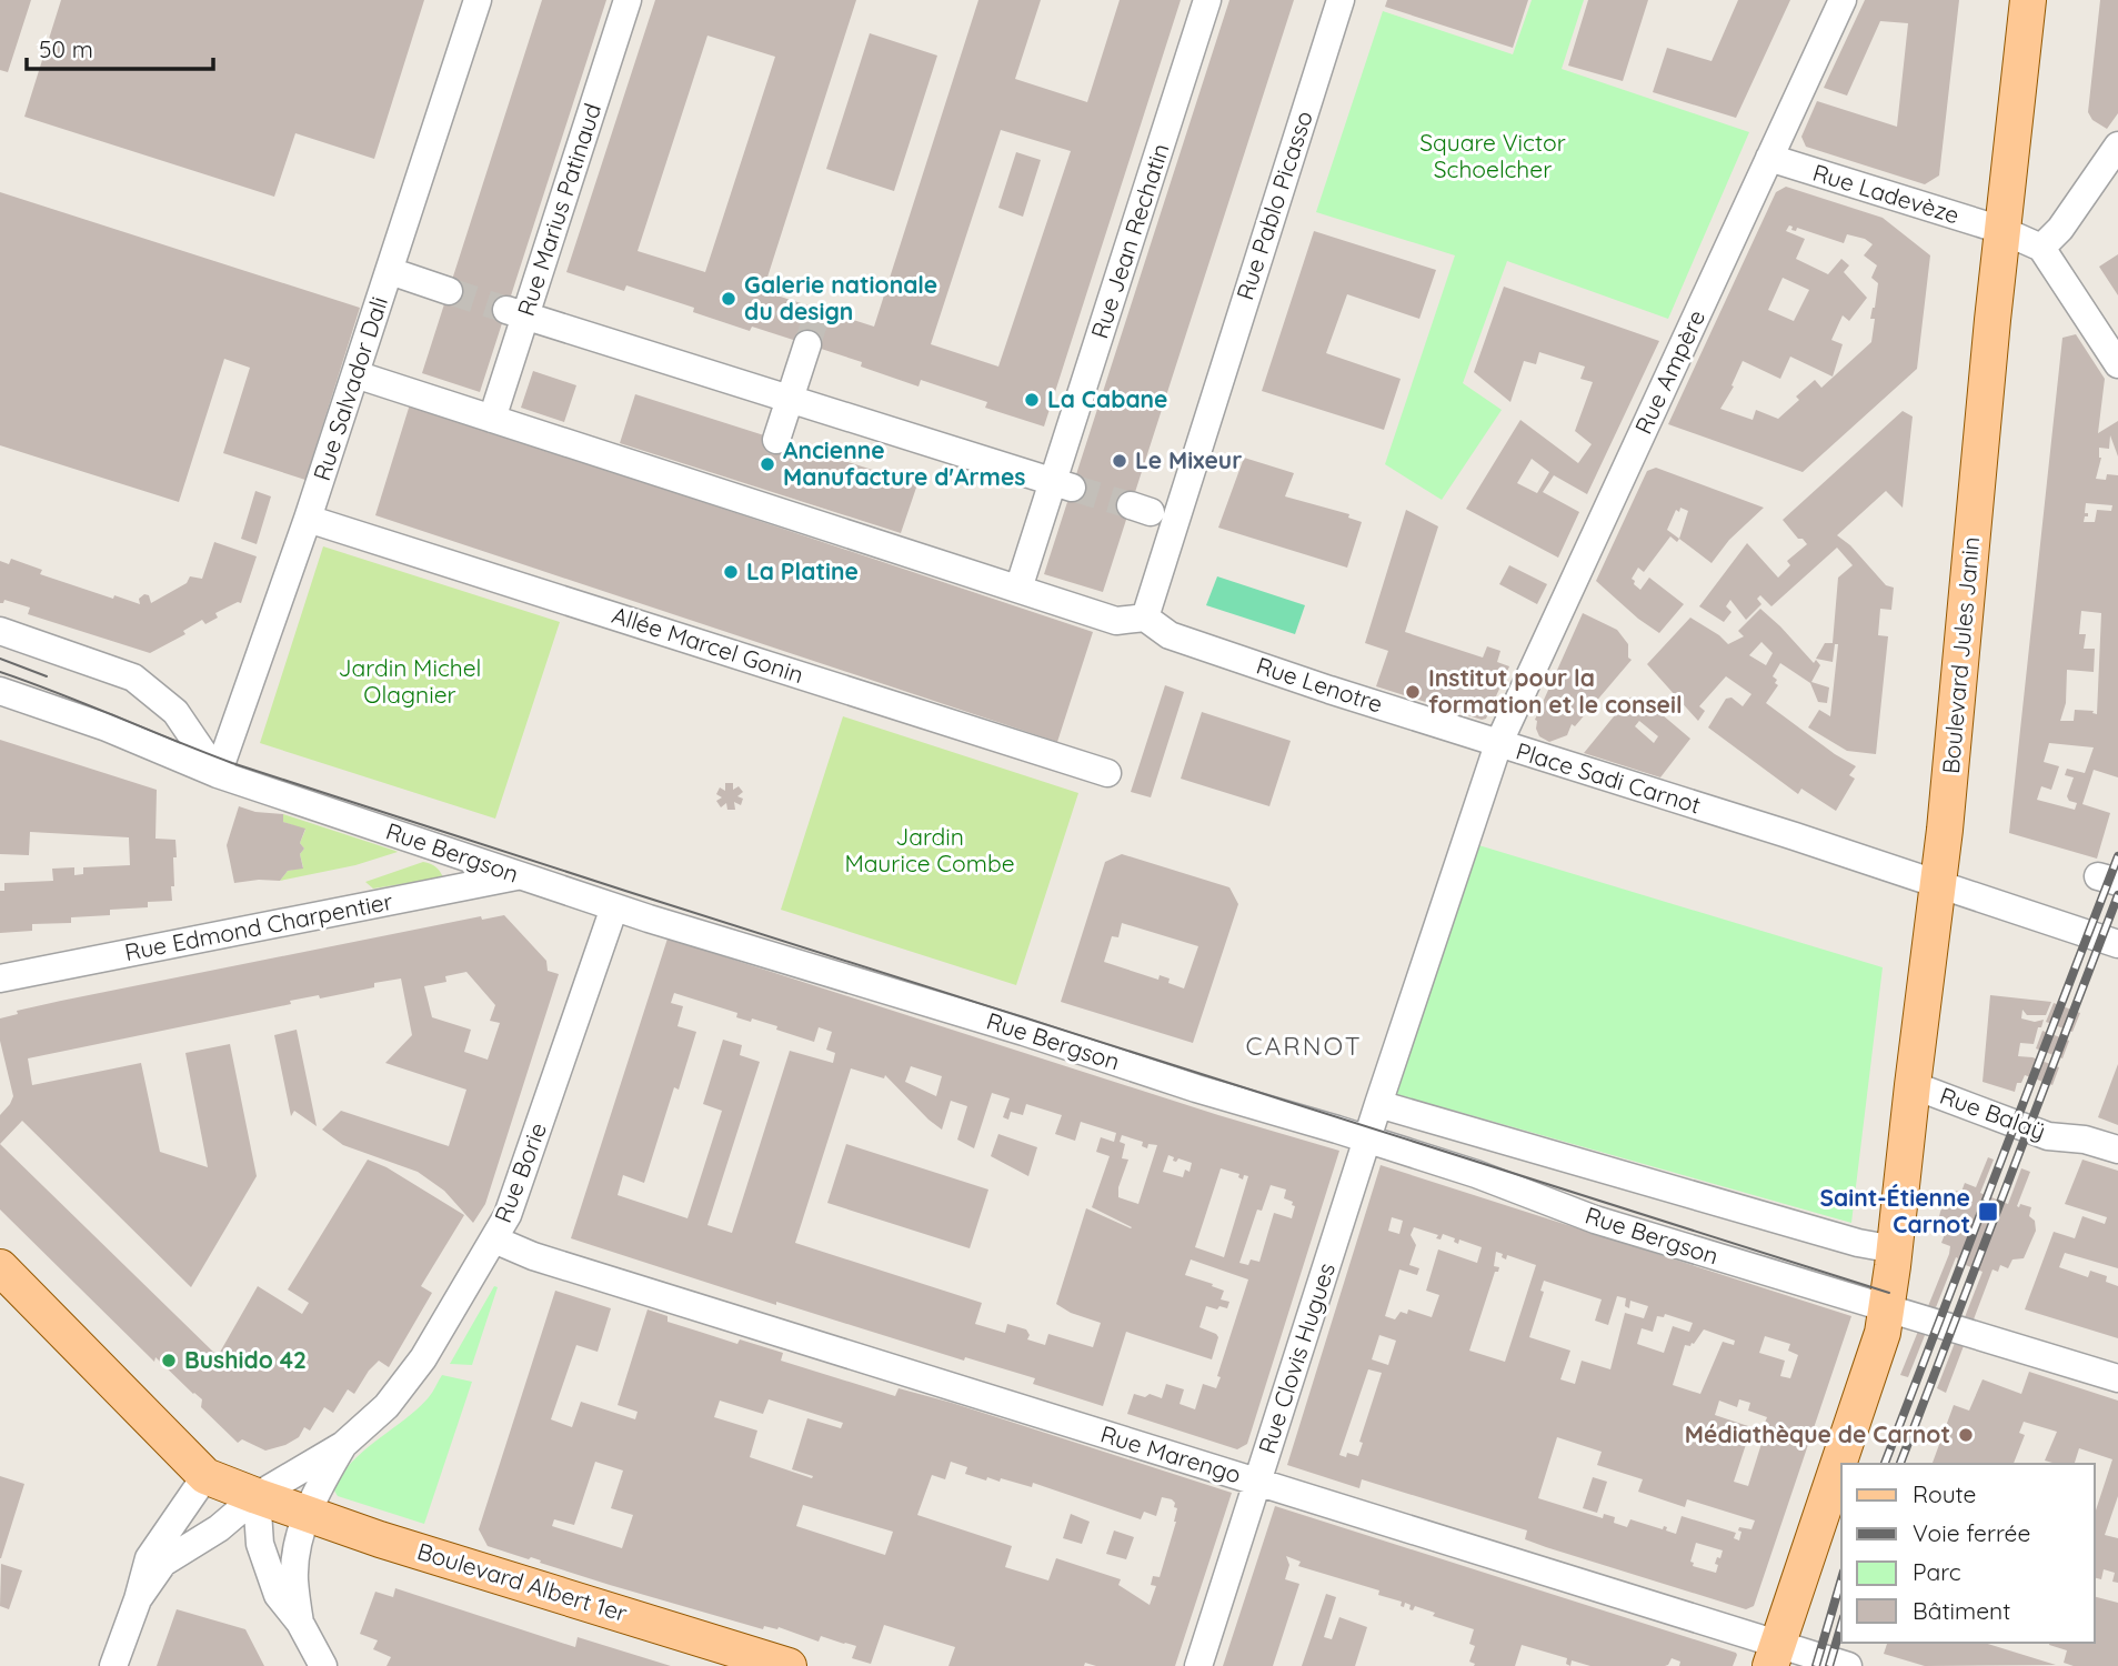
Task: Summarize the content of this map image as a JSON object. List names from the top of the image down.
{
  "streets": {
    "main road": ["Boulevard Jules Janin", "Boulevard Albert 1er"],
    "street": [
      "Rue Ladevèze",
      "Rue Pablo Picasso",
      "Rue Marius Patinaud",
      "Rue Jean Rechatin",
      "Rue Ampère",
      "Rue Salvador Dali",
      "Allée Marcel Gonin",
      "Rue Lenotre",
      "Place Sadi Carnot",
      "Rue Bergson",
      "Rue Edmond Charpentier",
      "Rue Balaÿ",
      "Rue Borie",
      "Rue Clovis Hugues",
      "Rue Marengo"
    ]
  },
  "crossings": [
    ["Rue Ladevèze", "Rue Ampère"],
    ["Rue Ladevèze", "Boulevard Jules Janin"],
    ["Rue Pablo Picasso", "Rue Lenotre"],
    ["Rue Ampère", "Rue Lenotre"],
    ["Rue Ampère", "Place Sadi Carnot"],
    ["Rue Salvador Dali", "Allée Marcel Gonin"],
    ["Rue Salvador Dali", "Rue Bergson"],
    ["Boulevard Jules Janin", "Place Sadi Carnot"],
    ["Boulevard Jules Janin", "Rue Bergson"],
    ["Boulevard Jules Janin", "Rue Balaÿ"],
    ["Boulevard Jules Janin", "Rue Marengo"],
    ["Rue Lenotre", "Place Sadi Carnot"],
    ["Place Sadi Carnot", "Rue Bergson"],
    ["Place Sadi Carnot", "Rue Clovis Hugues"],
    ["Rue Bergson", "Rue Edmond Charpentier"],
    ["Rue Bergson", "Rue Borie"],
    ["Rue Bergson", "Rue Clovis Hugues"],
    ["Rue Borie", "Rue Marengo"],
    ["Rue Borie", "Boulevard Albert 1er"],
    ["Rue Clovis Hugues", "Rue Marengo"]
  ],
  "districts": ["CARNOT"],
  "parks": ["Square Victor Schoelcher", "Jardin Michel Olagnier", "Jardin Maurice Combe"],
  "places": {
    "other": [
      "Galerie nationale du design",
      "La Cabane",
      "Le Mixeur",
      "Ancienne Manufacture d'Armes",
      "La Platine",
      "Institut pour la formation et le conseil",
      "Bushido 42",
      "Médiathèque de Carnot"
    ],
    "transit": ["Saint-Étienne Carnot"]
  },
  "legend": [
    "Route",
    "Voie ferrée",
    "Parc",
    "Bâtiment"
  ],
  "scale_bar": "50 m"
}
